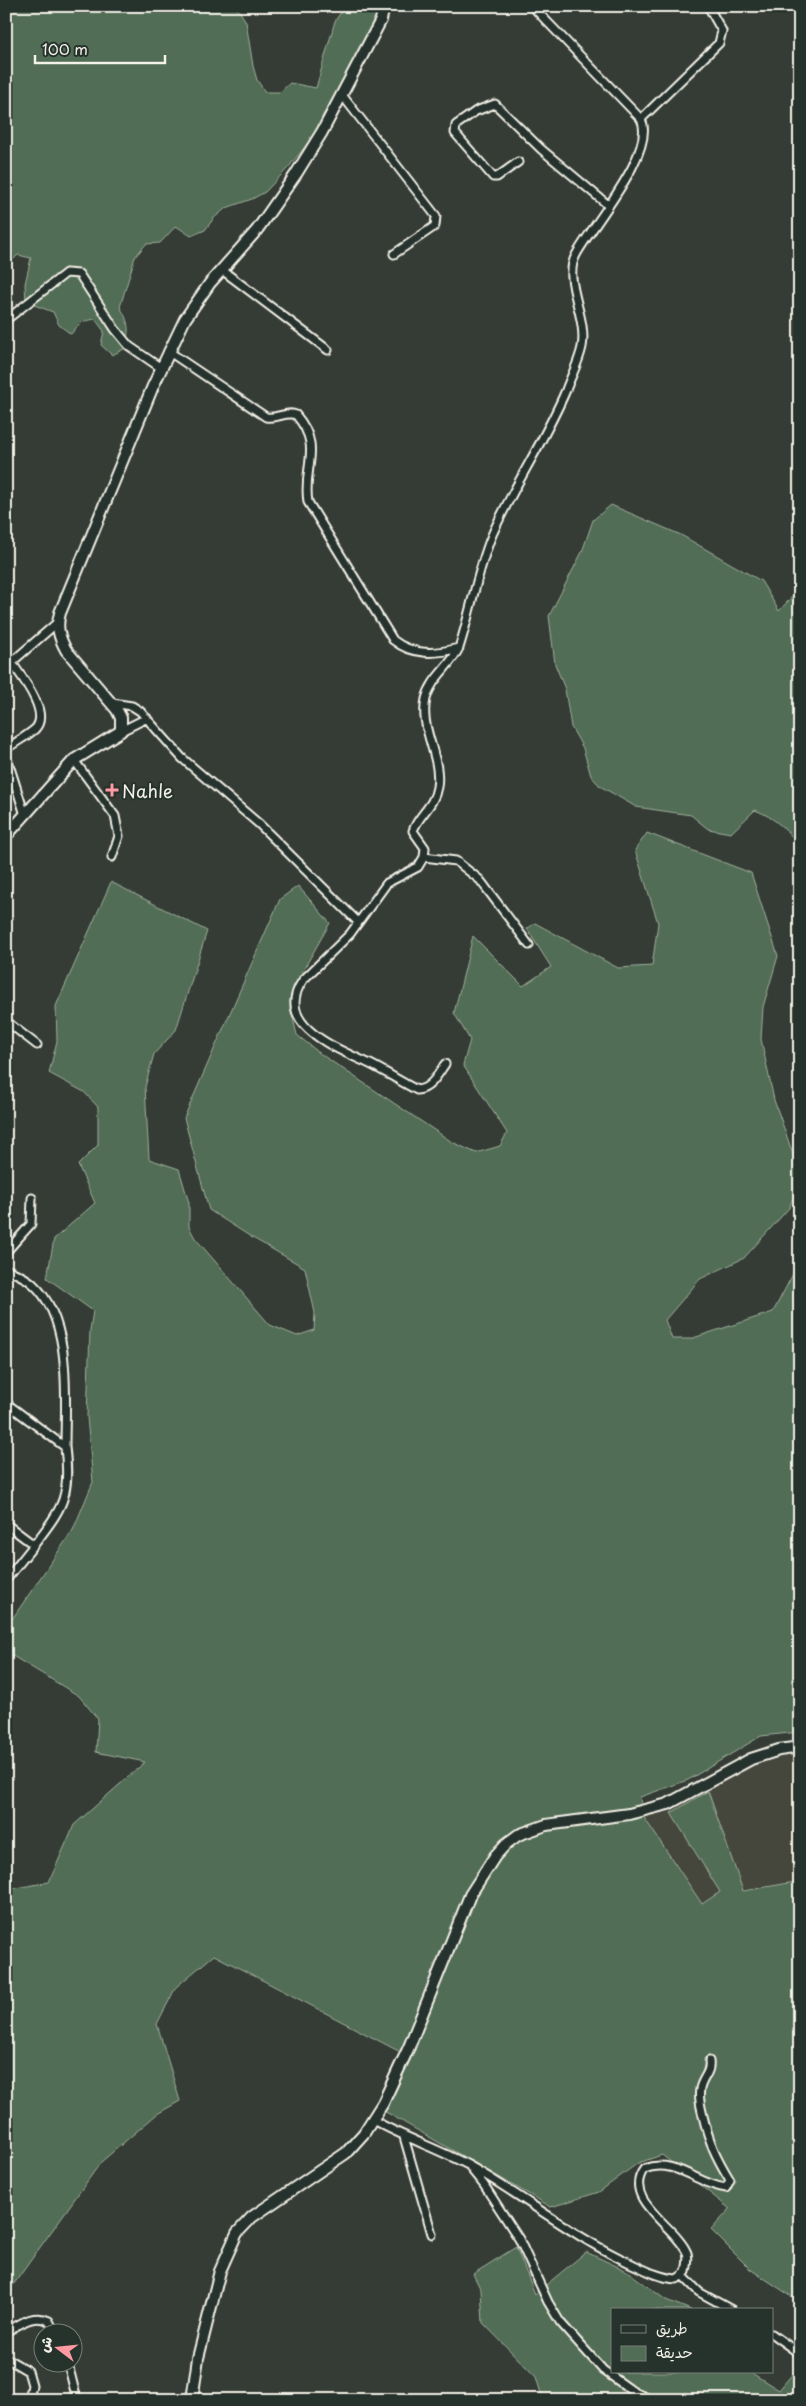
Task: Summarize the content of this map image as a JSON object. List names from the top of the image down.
{
  "places": {
    "health": ["Nahle"]
  },
  "legend": ["طريق", "حديقة"],
  "scale_bar": "100 m",
  "north": "left"
}
